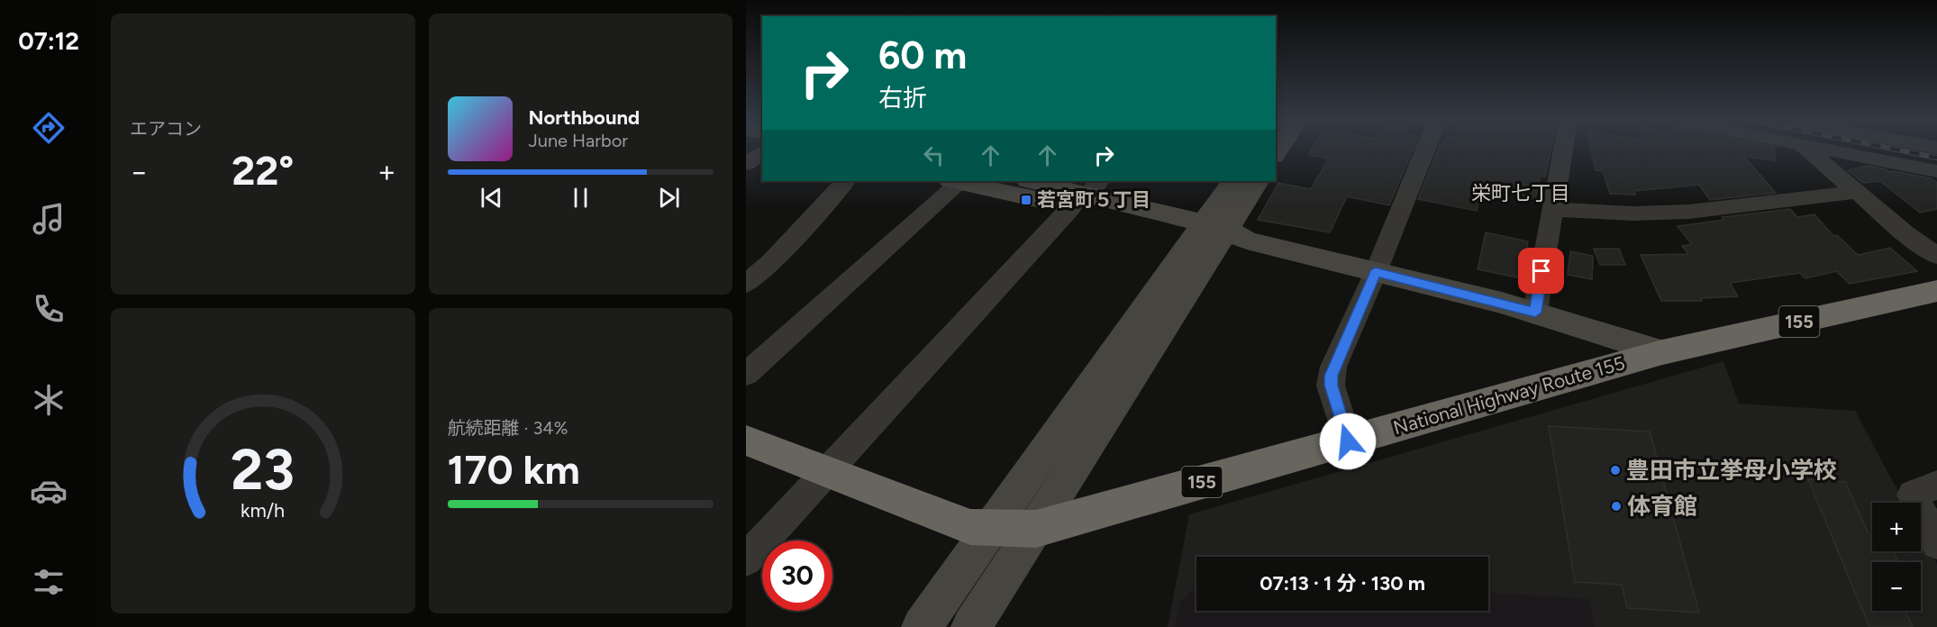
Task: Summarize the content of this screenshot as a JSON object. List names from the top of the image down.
{
  "streets": {
    "highway": ["155", "National Highway Route 155"]
  },
  "districts": ["栄町七丁目"],
  "places": {
    "transit": ["若宮町５丁目"],
    "other": ["豊田市立挙母小学校", "体育館"]
  },
  "page": {
    "tabs": "07:12",
    "tile": [
      "エアコン",
      ["航続距離 · 34%", "170 km"]
    ],
    "turn": ["60 m", "右折"],
    "song": ["Northbound", "June Harbor"],
    "heat": ["−", "22°", "+"],
    "map_buttons": ["+", "−"],
    "limit": "30",
    "trip": "07:13 · 1 分 · 130 m",
    "gauge": ["23", "km/h"]
  }
}
